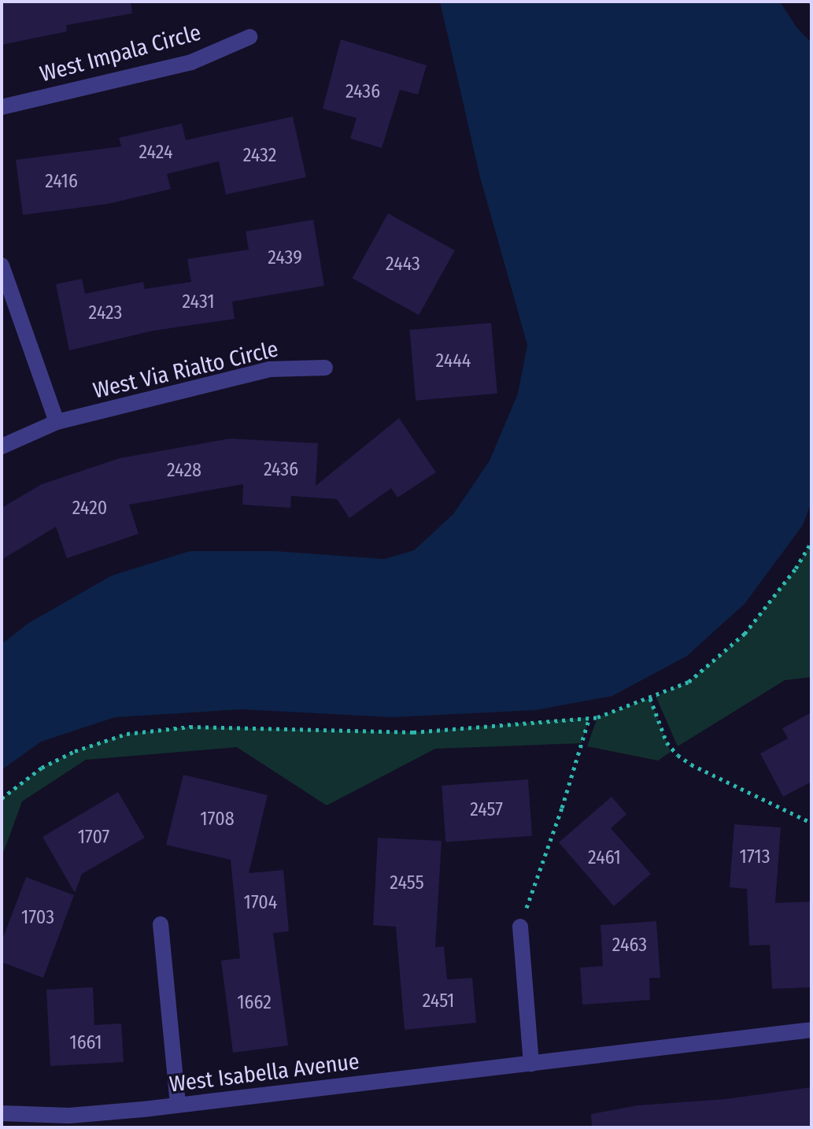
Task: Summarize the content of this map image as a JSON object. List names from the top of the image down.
{
  "streets": {
    "street": ["West Impala Circle", "West Via Rialto Circle", "West Isabella Avenue"]
  },
  "house_numbers": [
    "2436",
    "2424",
    "2432",
    "2416",
    "2439",
    "2443",
    "2431",
    "2423",
    "2444",
    "2436",
    "2428",
    "2420",
    "2457",
    "1708",
    "1707",
    "1713",
    "2461",
    "2455",
    "1704",
    "1703",
    "2463",
    "2451",
    "1662",
    "1661"
  ]
}
